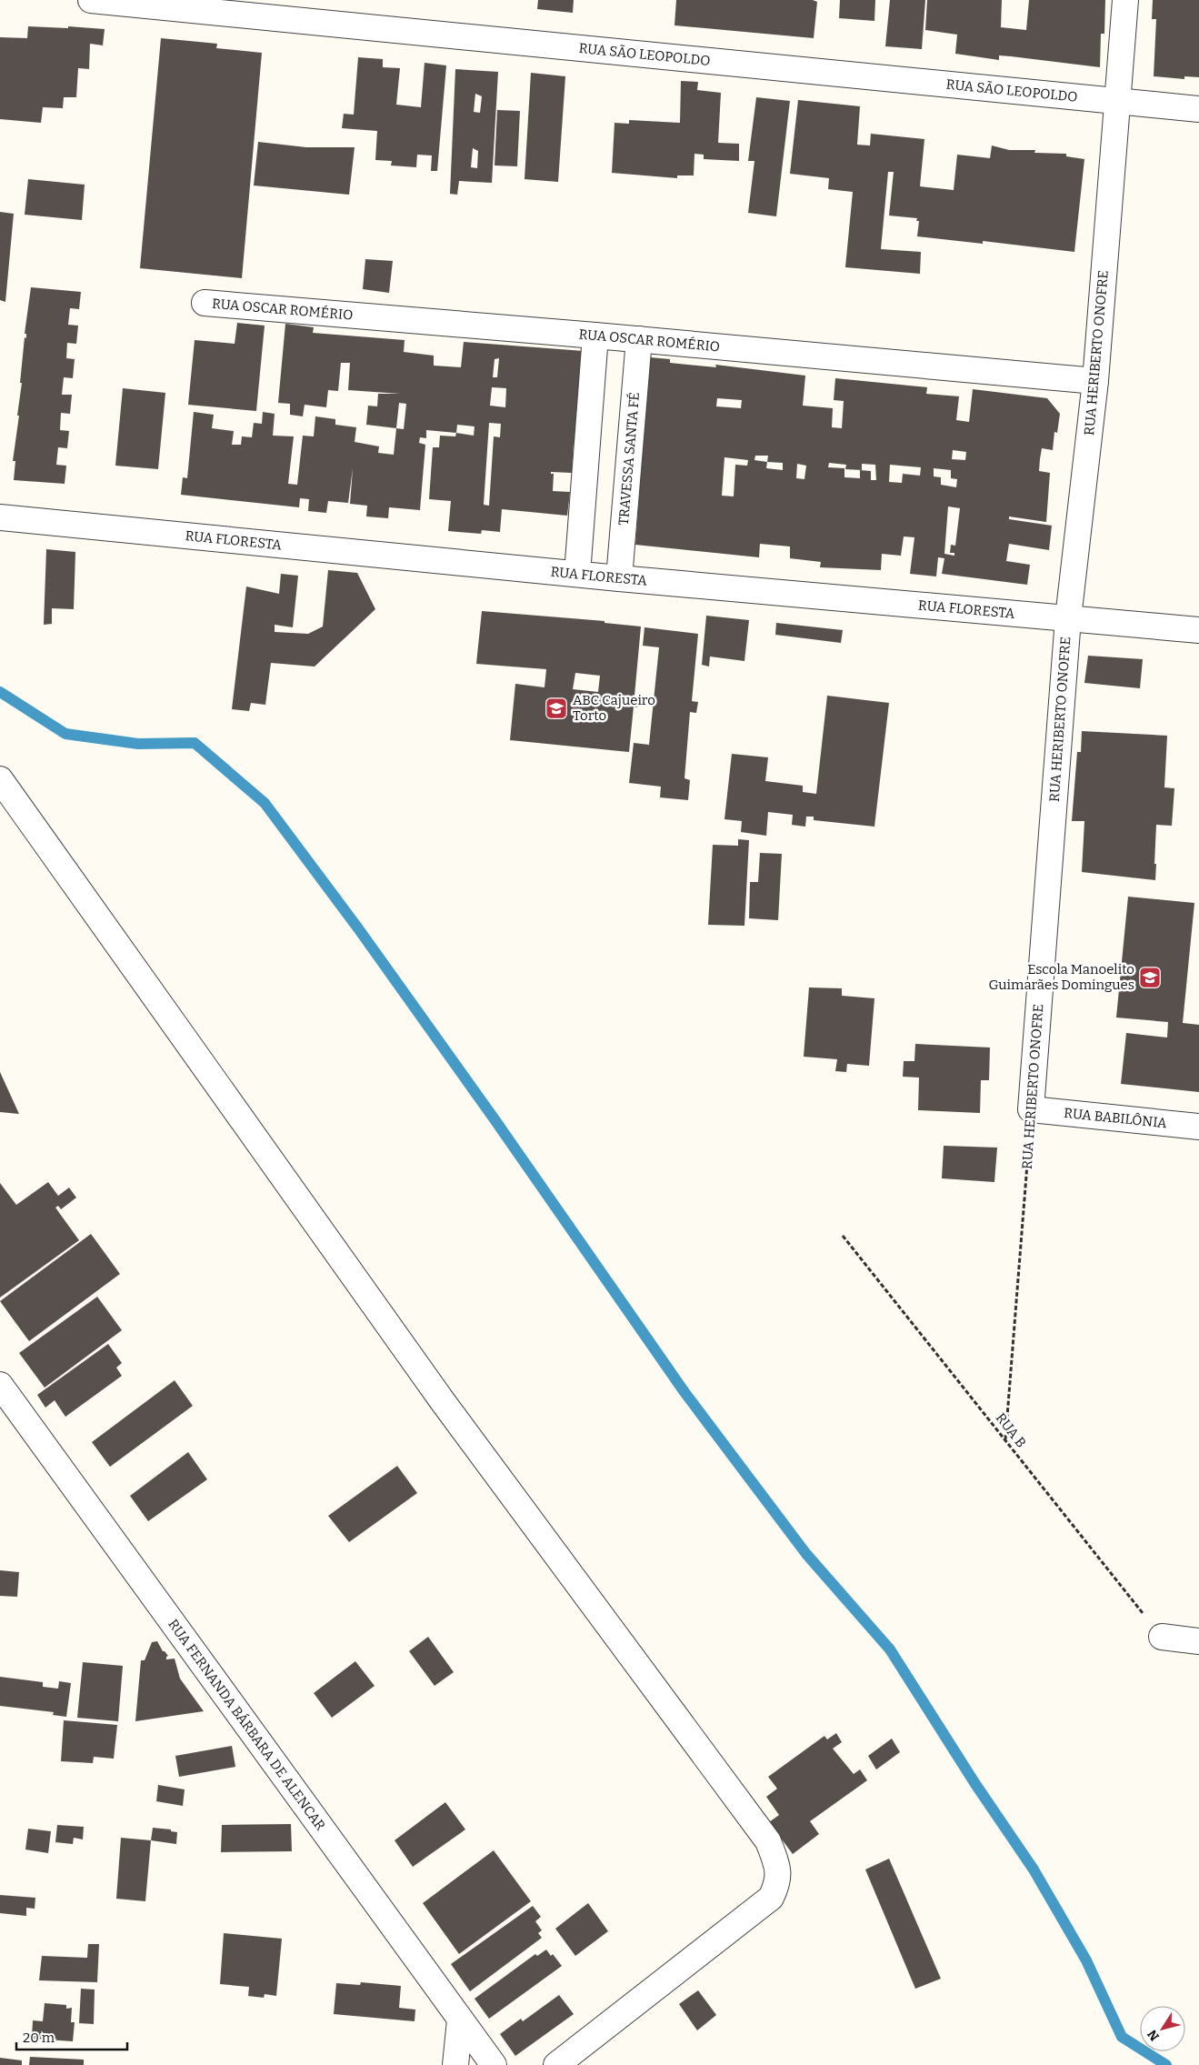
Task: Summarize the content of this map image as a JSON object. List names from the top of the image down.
{
  "streets": {
    "street": [
      "RUA SÃO LEOPOLDO",
      "RUA OSCAR ROMÉRIO",
      "RUA HERIBERTO ONOFRE",
      "TRAVESSA SANTA FÉ",
      "RUA FLORESTA",
      "RUA BABILÔNIA",
      "RUA FERNANDA BÁRBARA DE ALENCAR"
    ],
    "path": ["RUA B"]
  },
  "crossings": [
    ["RUA SÃO LEOPOLDO", "RUA HERIBERTO ONOFRE"],
    ["RUA OSCAR ROMÉRIO", "RUA HERIBERTO ONOFRE"],
    ["RUA OSCAR ROMÉRIO", "TRAVESSA SANTA FÉ"],
    ["RUA HERIBERTO ONOFRE", "RUA FLORESTA"],
    ["RUA HERIBERTO ONOFRE", "RUA BABILÔNIA"],
    ["RUA HERIBERTO ONOFRE", "RUA B"],
    ["TRAVESSA SANTA FÉ", "RUA FLORESTA"]
  ],
  "places": {
    "school or university": ["ABC Cajueiro Torto", "Escola Manoelito Guimarães Domingues"]
  },
  "scale_bar": "20 m",
  "north": "bottom left"
}
